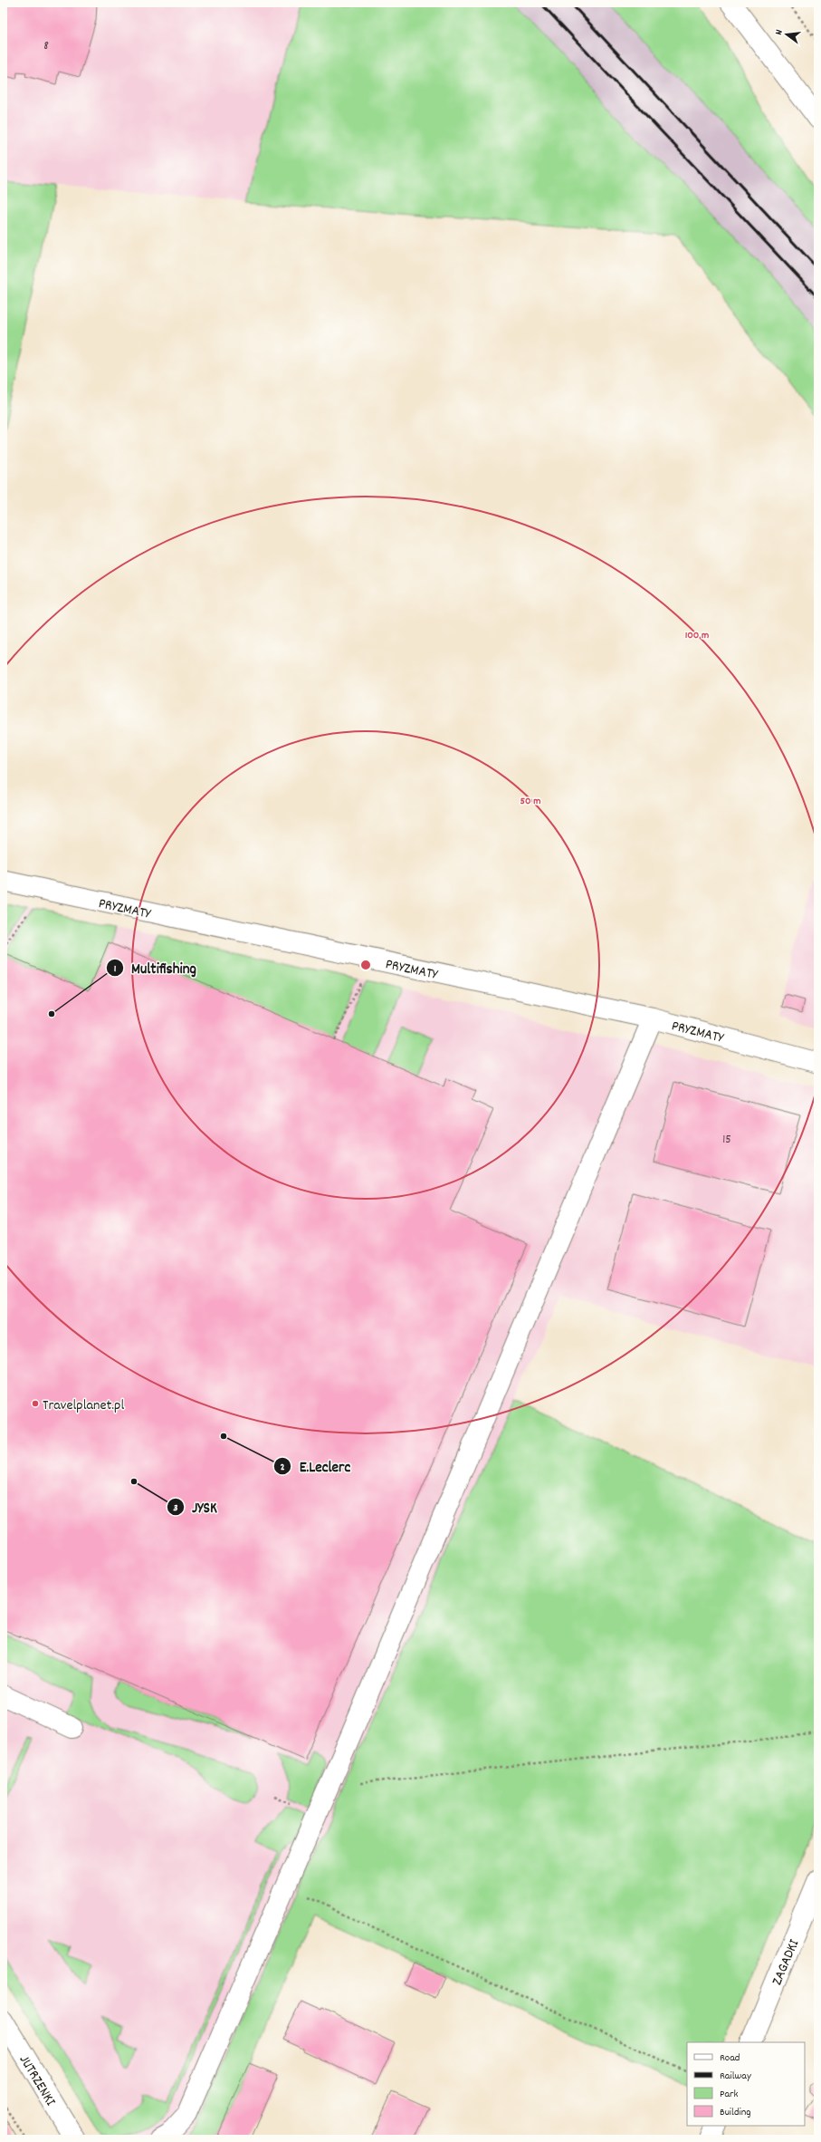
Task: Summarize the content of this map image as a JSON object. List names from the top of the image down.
{
  "streets": {
    "street": ["PRYZMATY", "ZAGADKI", "JUTRZENKI"]
  },
  "places": [
    "Multifishing",
    "Travelplanet.pl",
    "E.Leclerc",
    "JYSK"
  ],
  "house_numbers": ["8", "15"],
  "legend": [
    "Road",
    "Railway",
    "Park",
    "Building"
  ],
  "north": "left",
  "rings": ["100 m", "50 m"]
}
